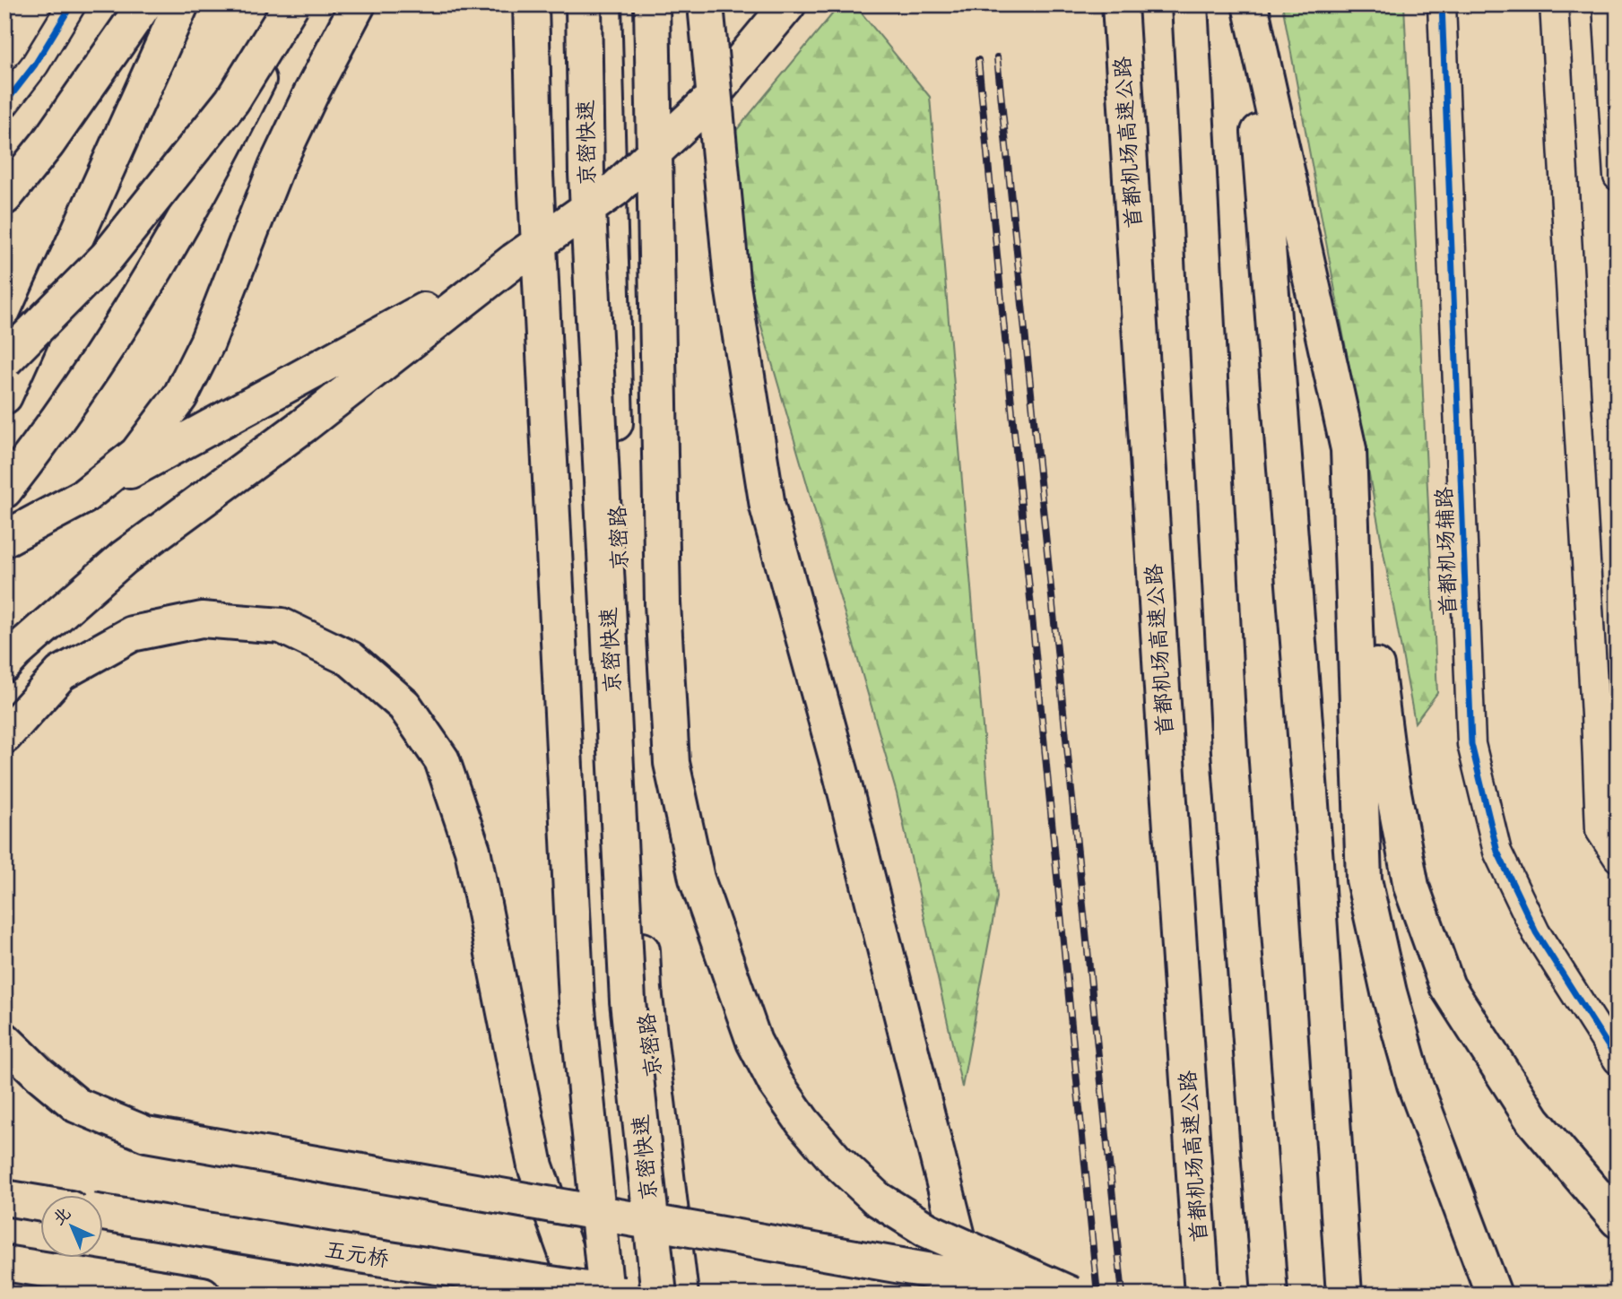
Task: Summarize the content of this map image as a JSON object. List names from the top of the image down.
{
  "streets": {
    "main road": [
      "京密快速",
      "首都机场高速公路",
      "京密路",
      "五元桥"
    ],
    "street": ["首都机场辅路"]
  },
  "north": "top left"
}
